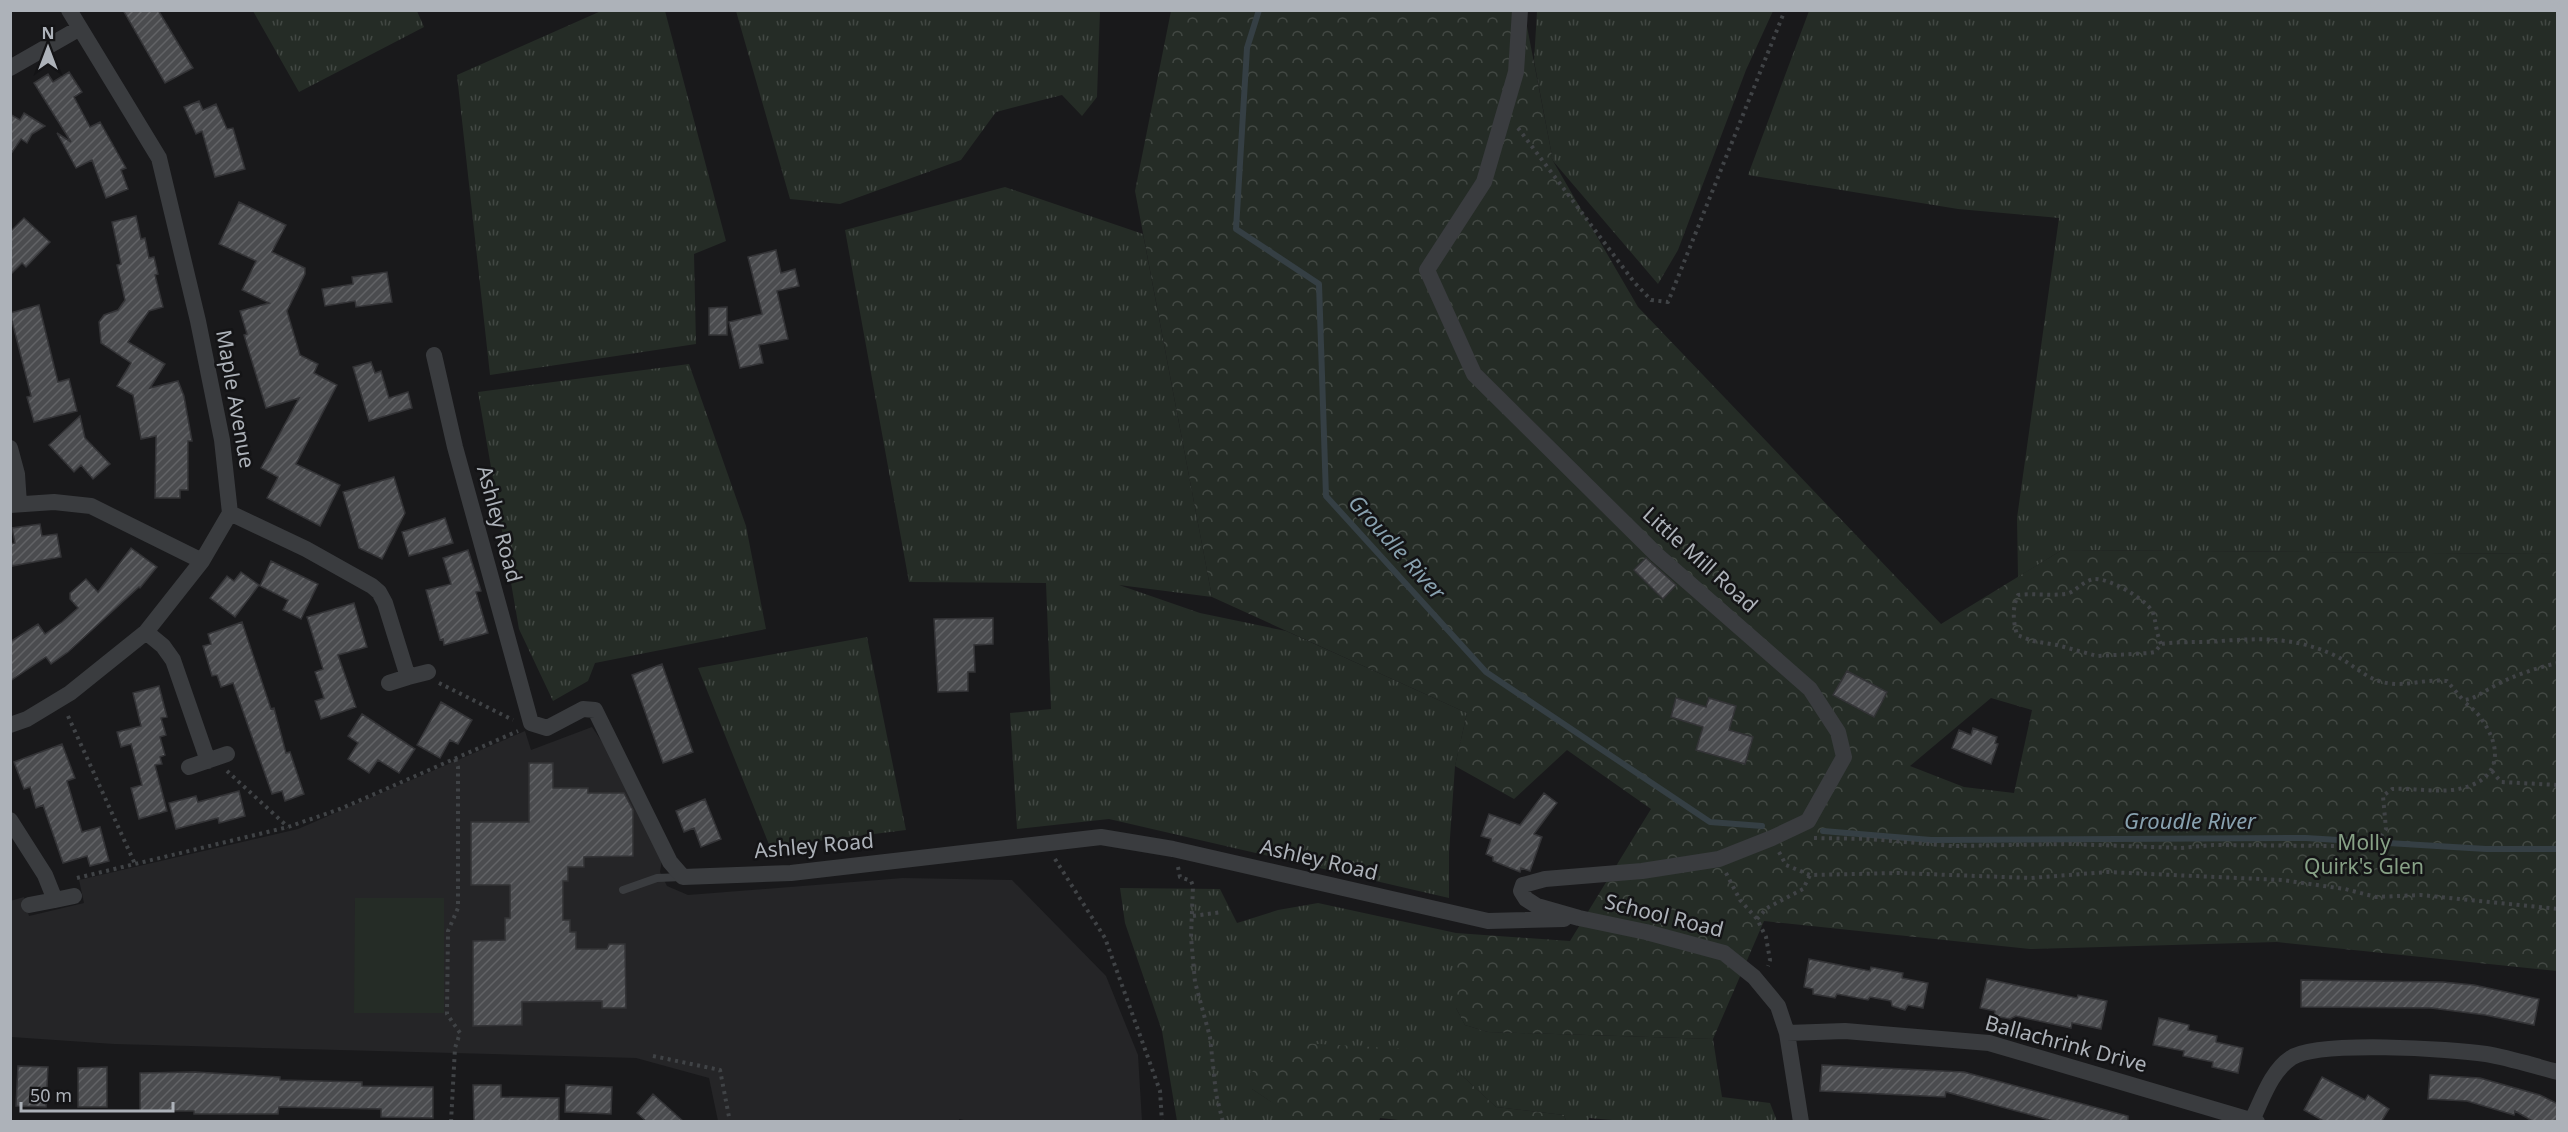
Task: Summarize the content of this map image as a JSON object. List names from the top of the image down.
{
  "streets": {
    "street": [
      "Maple Avenue",
      "Ashley Road",
      "Little Mill Road",
      "School Road",
      "Ballachrink Drive"
    ]
  },
  "crossings": [
    ["Ashley Road", "Little Mill Road"],
    ["Ashley Road", "School Road"],
    ["Little Mill Road", "School Road"],
    ["School Road", "Ballachrink Drive"]
  ],
  "water": ["Groudle River"],
  "parks": ["Molly Quirk's Glen"],
  "scale_bar": "50 m",
  "north": "top"
}
